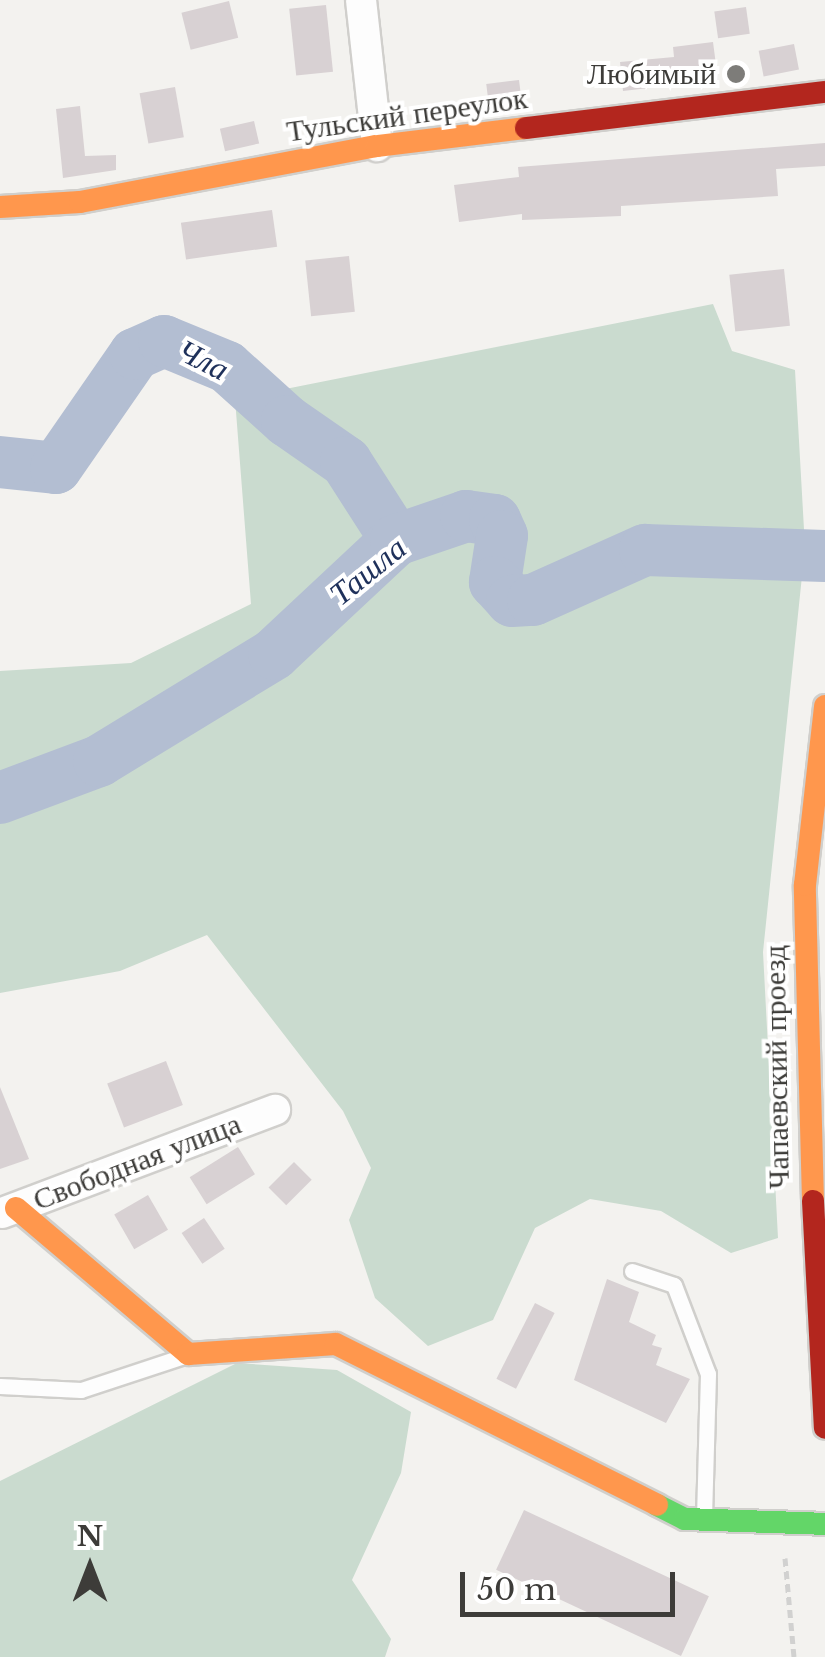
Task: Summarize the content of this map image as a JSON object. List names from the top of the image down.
{
  "streets": {
    "street": ["Тульский переулок", "Чапаевский проезд", "Свободная улица"]
  },
  "water": ["Чла", "Ташла"],
  "places": ["Любимый"],
  "scale_bar": "50 m",
  "north": "top"
}
